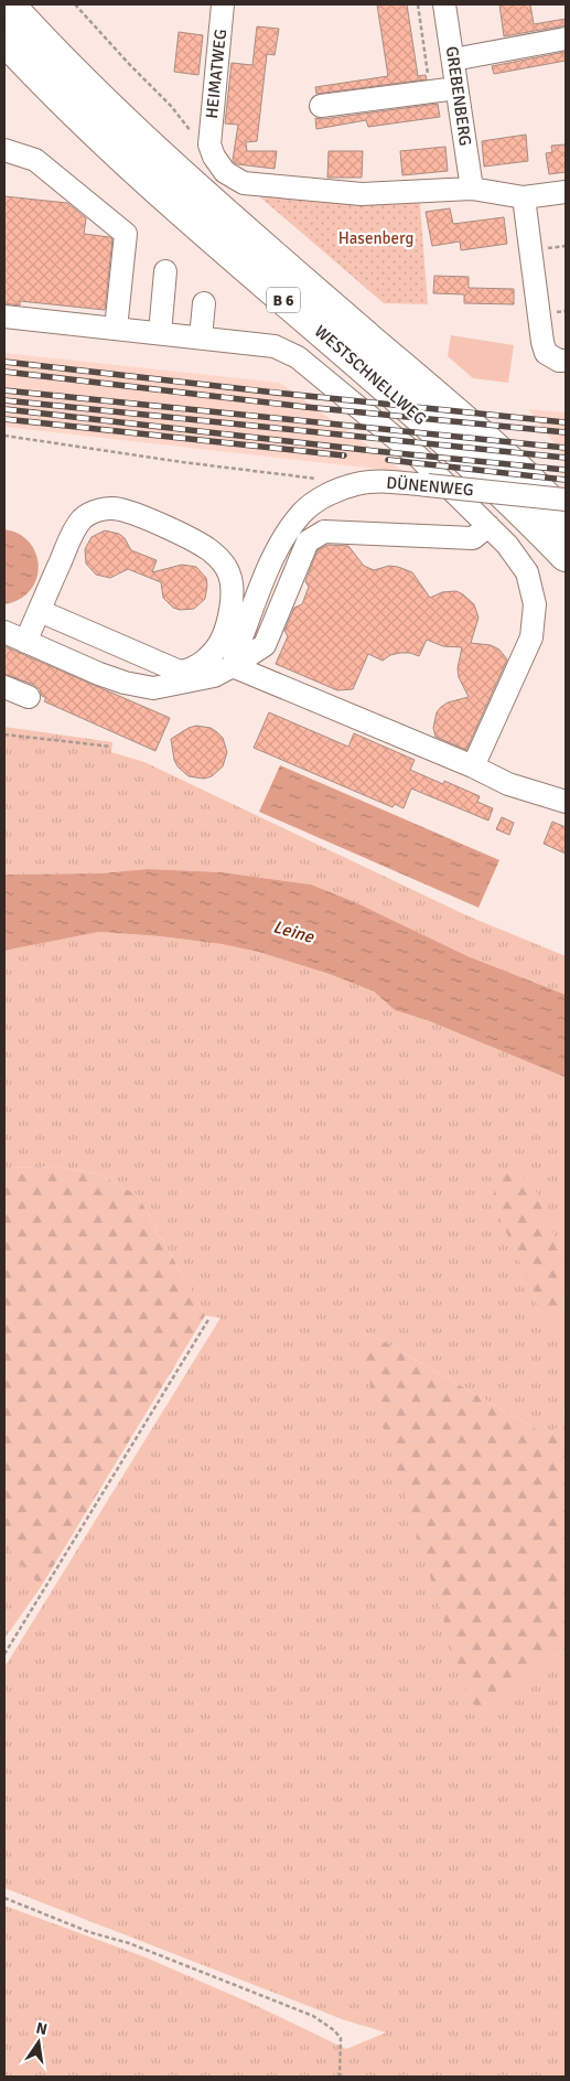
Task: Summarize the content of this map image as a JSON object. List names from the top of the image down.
{
  "streets": {
    "highway": ["B 6", "WESTSCHNELLWEG"],
    "street": ["HEIMATWEG", "GREBENBERG", "DÜNENWEG"]
  },
  "water": ["Leine"],
  "parks": ["Hasenberg"],
  "north": "top"
}
